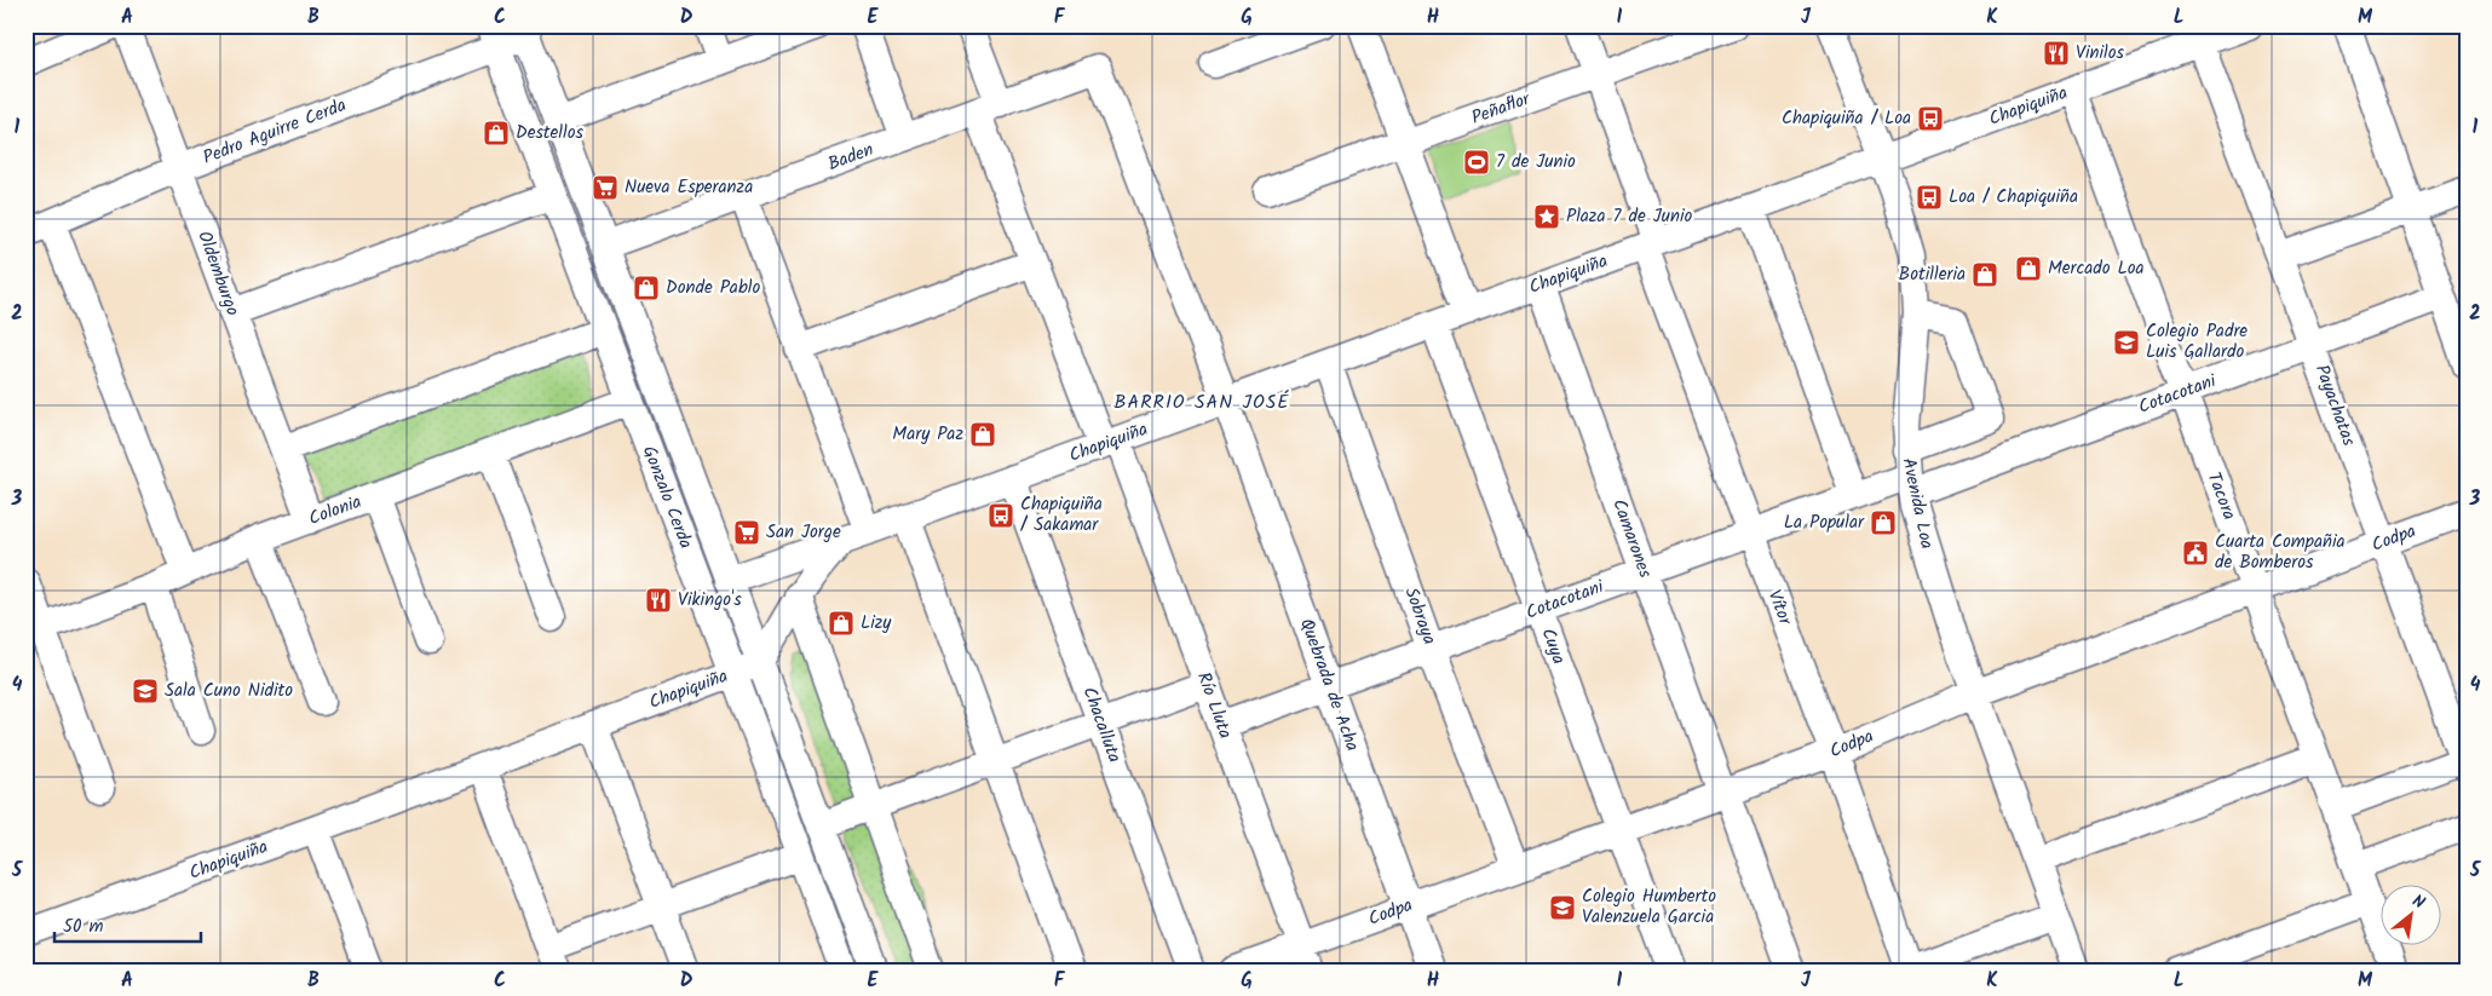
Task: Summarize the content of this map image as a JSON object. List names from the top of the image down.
{
  "streets": {
    "street": [
      "Chapiquiña",
      "Peñaflor",
      "Pedro Aguirre Cerda",
      "Baden",
      "Oldemburgo",
      "Cotacotani",
      "Payachatas",
      "Tacora",
      "Gonzalo Cerda",
      "Avenida Loa",
      "Colonia",
      "Camarones",
      "Codpa",
      "Vítor",
      "Sobraya",
      "Cuya",
      "Quebrada de Acha",
      "Río Lluta",
      "Chacalluta"
    ]
  },
  "crossings": [
    ["Chapiquiña", "Payachatas"],
    ["Chapiquiña", "Tacora"],
    ["Chapiquiña", "Gonzalo Cerda"],
    ["Chapiquiña", "Avenida Loa"],
    ["Chapiquiña", "Camarones"],
    ["Chapiquiña", "Vítor"],
    ["Chapiquiña", "Sobraya"],
    ["Chapiquiña", "Cuya"],
    ["Chapiquiña", "Quebrada de Acha"],
    ["Chapiquiña", "Río Lluta"],
    ["Chapiquiña", "Chacalluta"],
    ["Peñaflor", "Vítor"],
    ["Pedro Aguirre Cerda", "Oldemburgo"],
    ["Pedro Aguirre Cerda", "Gonzalo Cerda"],
    ["Baden", "Gonzalo Cerda"],
    ["Baden", "Quebrada de Acha"],
    ["Baden", "Río Lluta"],
    ["Oldemburgo", "Colonia"],
    ["Cotacotani", "Payachatas"],
    ["Cotacotani", "Tacora"],
    ["Cotacotani", "Avenida Loa"],
    ["Cotacotani", "Camarones"],
    ["Cotacotani", "Vítor"],
    ["Cotacotani", "Sobraya"],
    ["Cotacotani", "Cuya"],
    ["Cotacotani", "Quebrada de Acha"],
    ["Cotacotani", "Río Lluta"],
    ["Payachatas", "Codpa"],
    ["Tacora", "Codpa"],
    ["Gonzalo Cerda", "Colonia"],
    ["Avenida Loa", "Codpa"],
    ["Camarones", "Codpa"],
    ["Codpa", "Vítor"],
    ["Codpa", "Sobraya"],
    ["Codpa", "Cuya"],
    ["Codpa", "Quebrada de Acha"],
    ["Codpa", "Río Lluta"]
  ],
  "districts": ["BARRIO SAN JOSÉ"],
  "places": {
    "restaurant": ["Vinilos", "Vikingo's"],
    "bus stop": ["Chapiquiña / Loa", "Loa / Chapiquiña", "Chapiquiña / Sakamar"],
    "shop": [
      "Destellos",
      "Mercado Loa",
      "Botilleria",
      "Donde Pablo",
      "Mary Paz",
      "La Popular",
      "Lizy"
    ],
    "sports": ["7 de Junio"],
    "supermarket": ["Nueva Esperanza", "San Jorge"],
    "place": ["Plaza 7 de Junio"],
    "school or university": ["Colegio Padre Luis Gallardo", "Sala Cuno Nidito", "Colegio Humberto Valenzuela Garcia"],
    "public building": ["Cuarta Compañia de Bomberos"]
  },
  "scale_bar": "50 m",
  "north": "top right",
  "grid": {
    "columns": [
      "A",
      "B",
      "C",
      "D",
      "E",
      "F",
      "G",
      "H",
      "I",
      "J",
      "K",
      "L",
      "M"
    ],
    "rows": [
      "1",
      "2",
      "3",
      "4",
      "5"
    ]
  }
}
